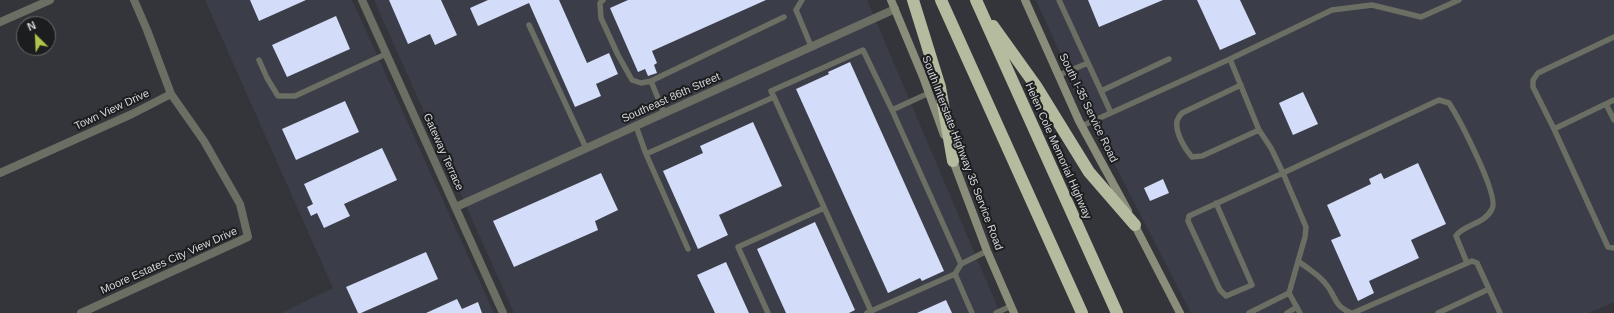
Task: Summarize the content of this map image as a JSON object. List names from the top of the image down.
{
  "streets": {
    "highway": ["Helen Cole Memorial Highway"],
    "main road": ["South I-35 Service Road", "South Interstate Highway 35 Service Road"],
    "street": [
      "Southeast 86th Street",
      "Town View Drive",
      "Gateway Terrace",
      "Moore Estates City View Drive"
    ]
  },
  "crossings": [
    ["Southeast 86th Street", "Gateway Terrace"],
    ["Southeast 86th Street", "South Interstate Highway 35 Service Road"],
    ["Town View Drive", "Moore Estates City View Drive"]
  ],
  "north": "top left"
}
